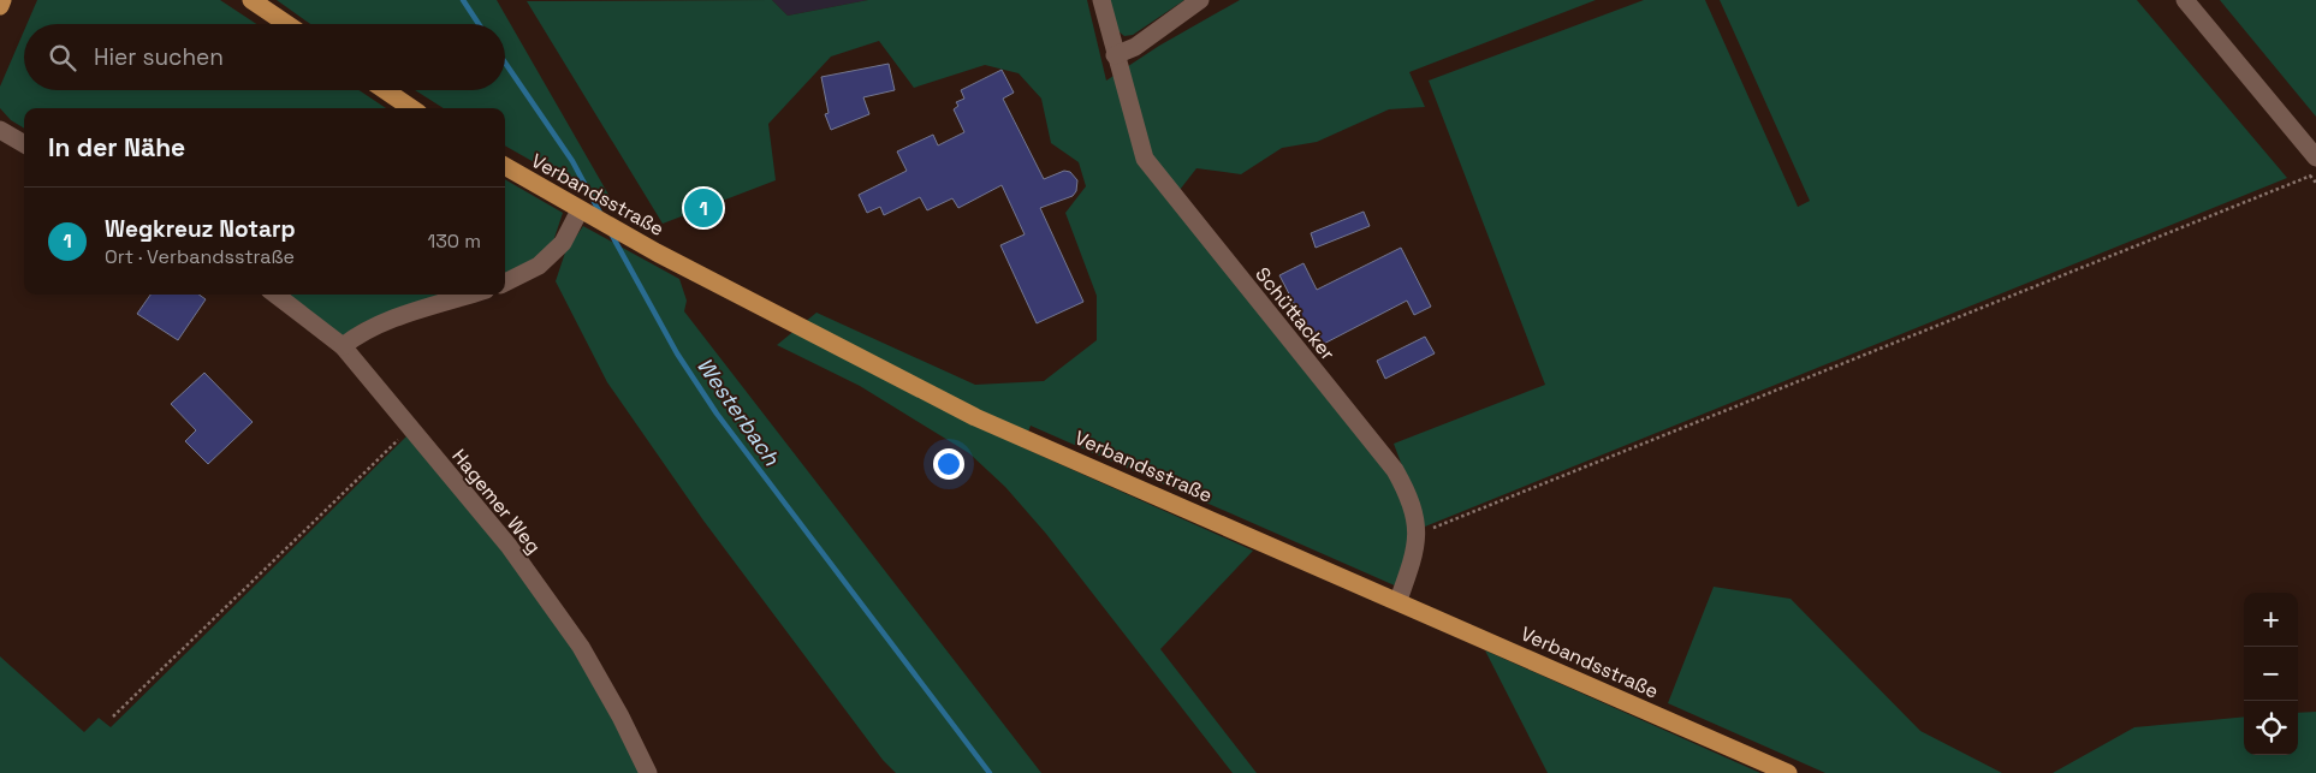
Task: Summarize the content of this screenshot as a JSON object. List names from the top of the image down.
{
  "streets": {
    "main road": ["Verbandsstraße"],
    "street": ["Schüttacker", "Hagemer Weg"]
  },
  "crossings": [
    ["Verbandsstraße", "Schüttacker"]
  ],
  "water": ["Westerbach"],
  "page": {
    "search": "Hier suchen",
    "heading": "In der Nähe",
    "pins": "1",
    "list": [
      {
        "mark": "1",
        "name": "Wegkreuz Notarp",
        "note": "Ort · Verbandsstraße",
        "value": "130 m"
      }
    ],
    "map_buttons": ["+", "−"]
  }
}
